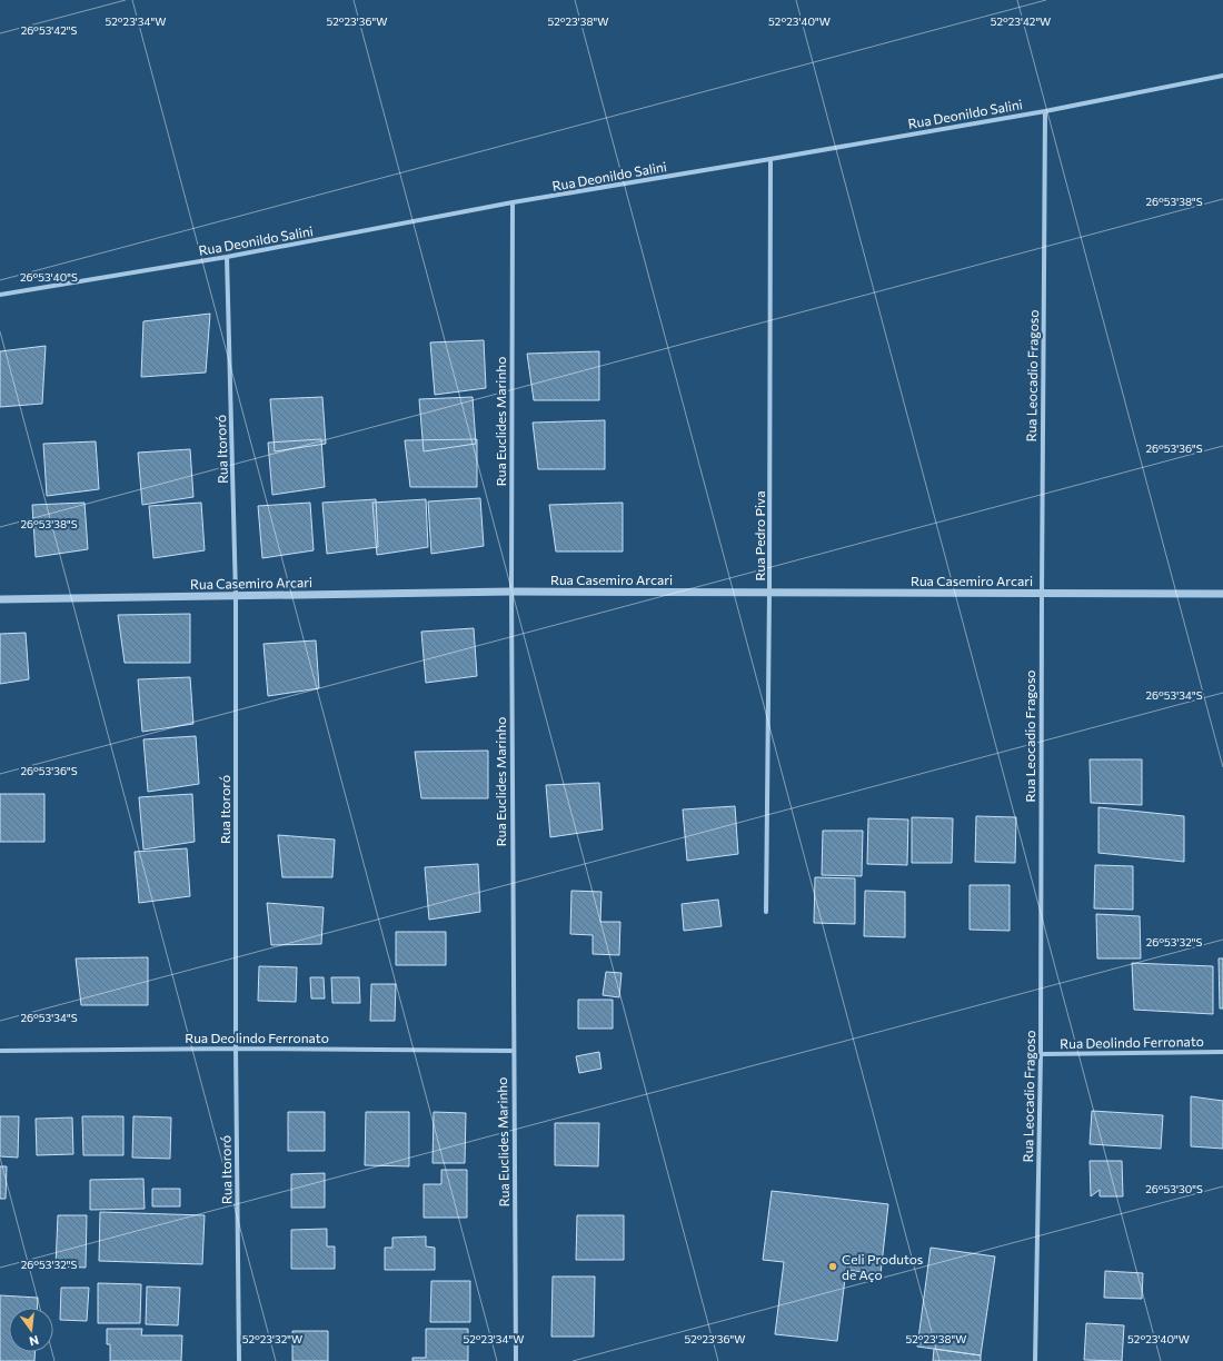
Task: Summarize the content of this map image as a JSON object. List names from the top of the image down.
{
  "streets": {
    "street": [
      "Rua Deonildo Salini",
      "Rua Leocadio Fragoso",
      "Rua Euclides Marinho",
      "Rua Itororó",
      "Rua Pedro Piva",
      "Rua Casemiro Arcari",
      "Rua Deolindo Ferronato"
    ]
  },
  "crossings": [
    ["Rua Deonildo Salini", "Rua Leocadio Fragoso"],
    ["Rua Deonildo Salini", "Rua Euclides Marinho"],
    ["Rua Deonildo Salini", "Rua Itororó"],
    ["Rua Deonildo Salini", "Rua Pedro Piva"],
    ["Rua Leocadio Fragoso", "Rua Casemiro Arcari"],
    ["Rua Leocadio Fragoso", "Rua Deolindo Ferronato"],
    ["Rua Euclides Marinho", "Rua Casemiro Arcari"],
    ["Rua Euclides Marinho", "Rua Deolindo Ferronato"],
    ["Rua Itororó", "Rua Casemiro Arcari"],
    ["Rua Itororó", "Rua Deolindo Ferronato"],
    ["Rua Pedro Piva", "Rua Casemiro Arcari"]
  ],
  "places": ["Celi Produtos de Aço"],
  "north": "bottom",
  "coordinates": [
    "52°23'34\"W",
    "52°23'36\"W",
    "52°23'38\"W",
    "52°23'40\"W",
    "52°23'42\"W",
    "26°53'42\"S",
    "26°53'38\"S",
    "26°53'40\"S",
    "26°53'36\"S",
    "26°53'34\"S",
    "26°53'32\"S",
    "26°53'30\"S",
    "52°23'32\"W"
  ]
}
